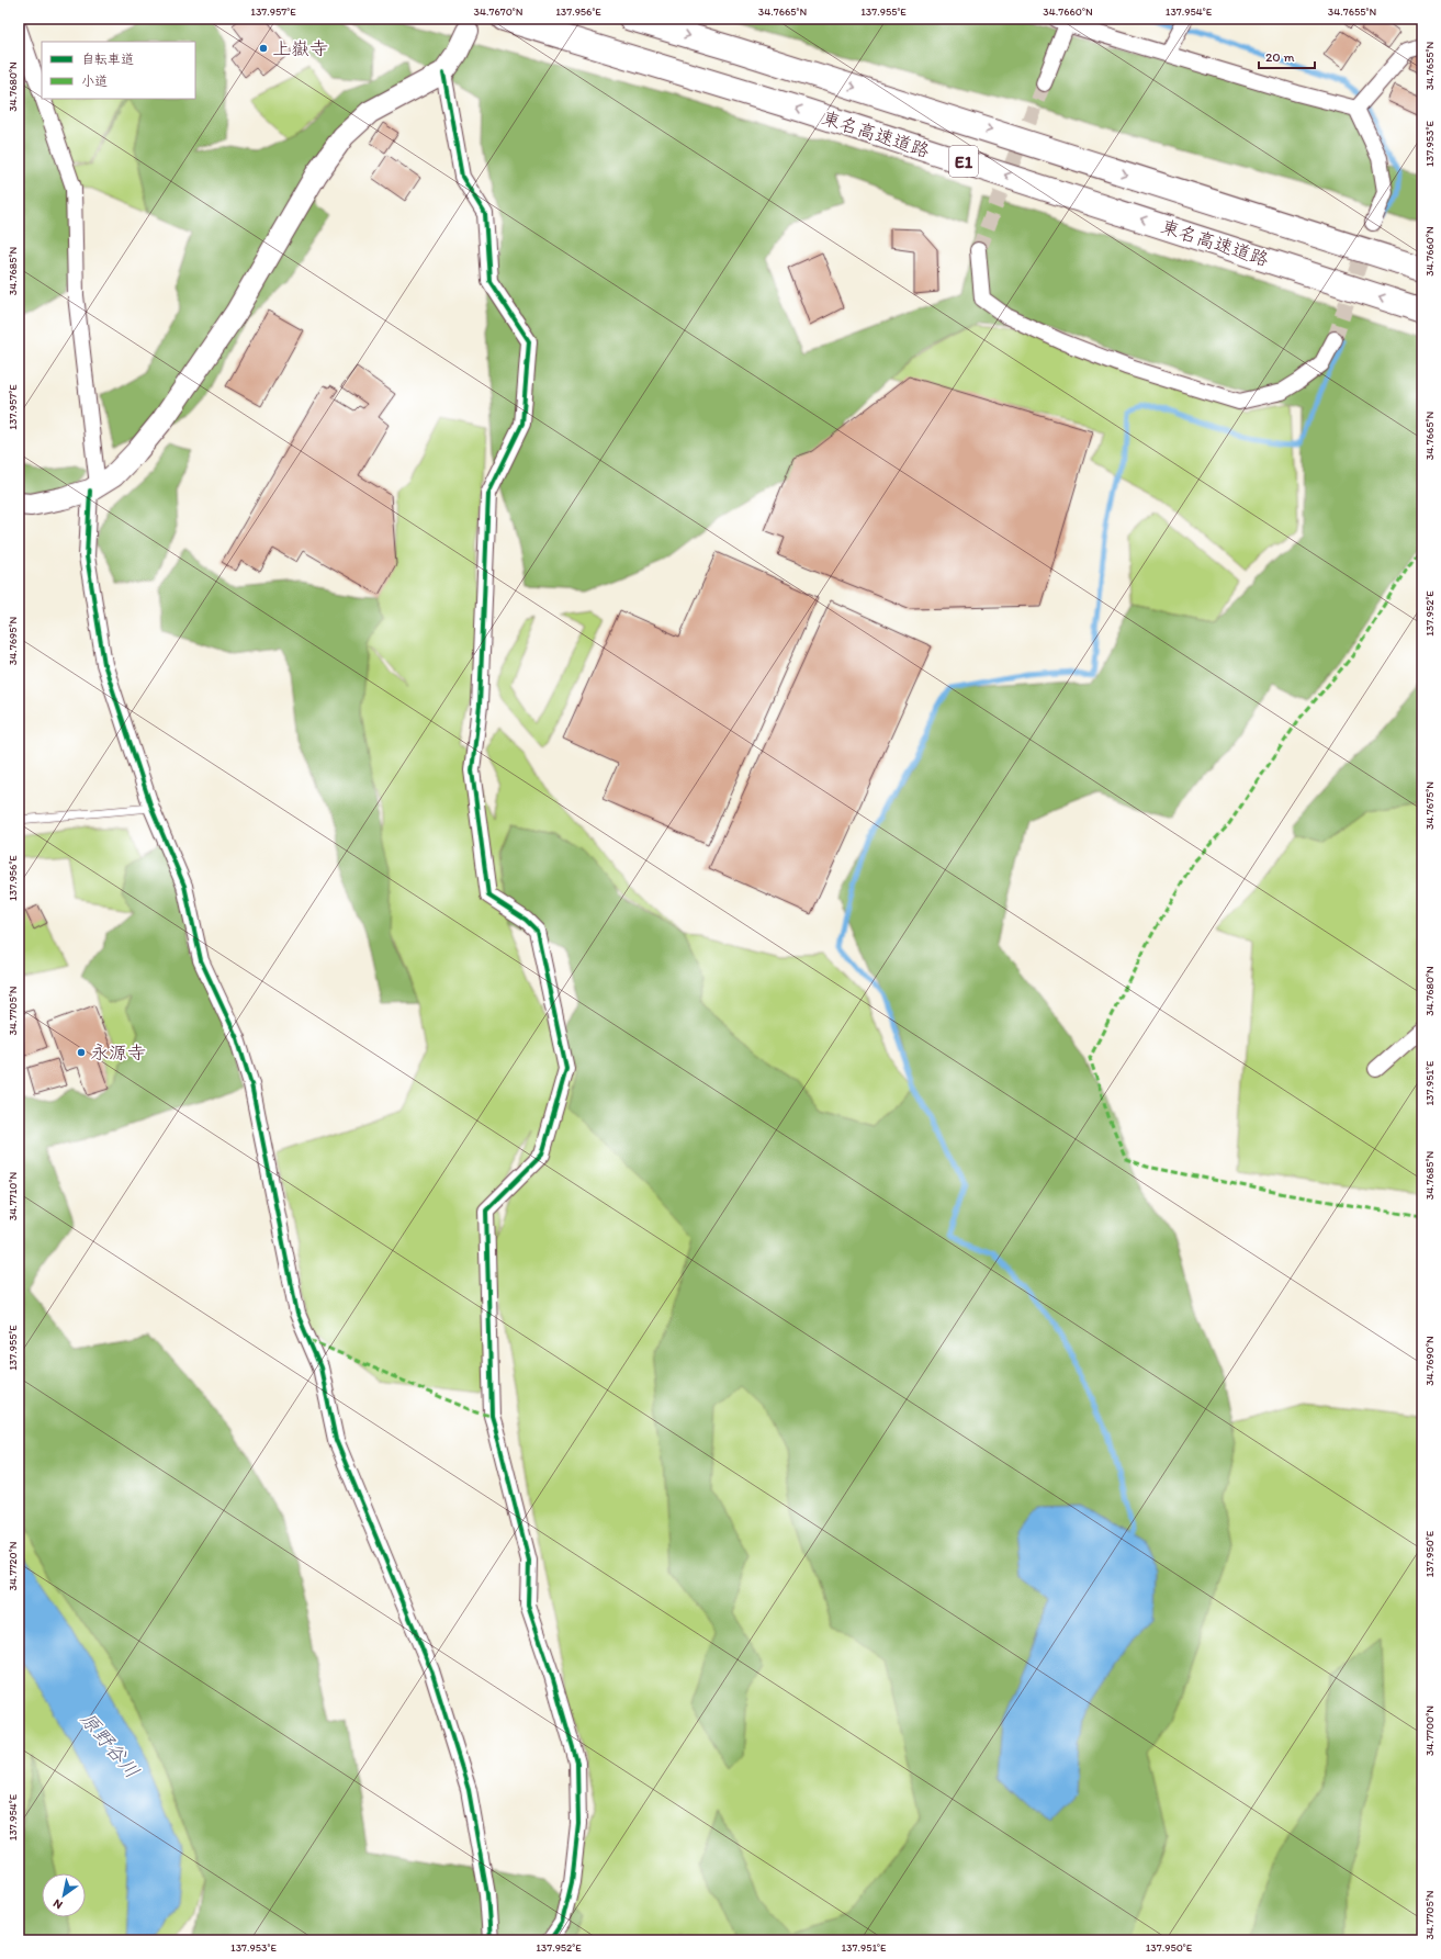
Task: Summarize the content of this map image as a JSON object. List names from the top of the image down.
{
  "streets": {
    "highway": ["東名高速道路", "E1"]
  },
  "water": ["原野谷川"],
  "places": ["上嶽寺", "永源寺"],
  "legend": ["自転車道", "小道"],
  "scale_bar": "20 m",
  "north": "bottom left",
  "coordinates": [
    "137.957°E",
    "34.7670°N",
    "137.956°E",
    "34.7665°N",
    "137.955°E",
    "34.7660°N",
    "137.954°E",
    "34.7655°N",
    "34.7680°N",
    "137.953°E",
    "34.7685°N",
    "137.952°E",
    "34.7695°N",
    "34.7675°N",
    "34.7705°N",
    "137.951°E",
    "34.7710°N",
    "34.7690°N",
    "137.950°E",
    "34.7720°N",
    "34.7700°N"
  ]
}
